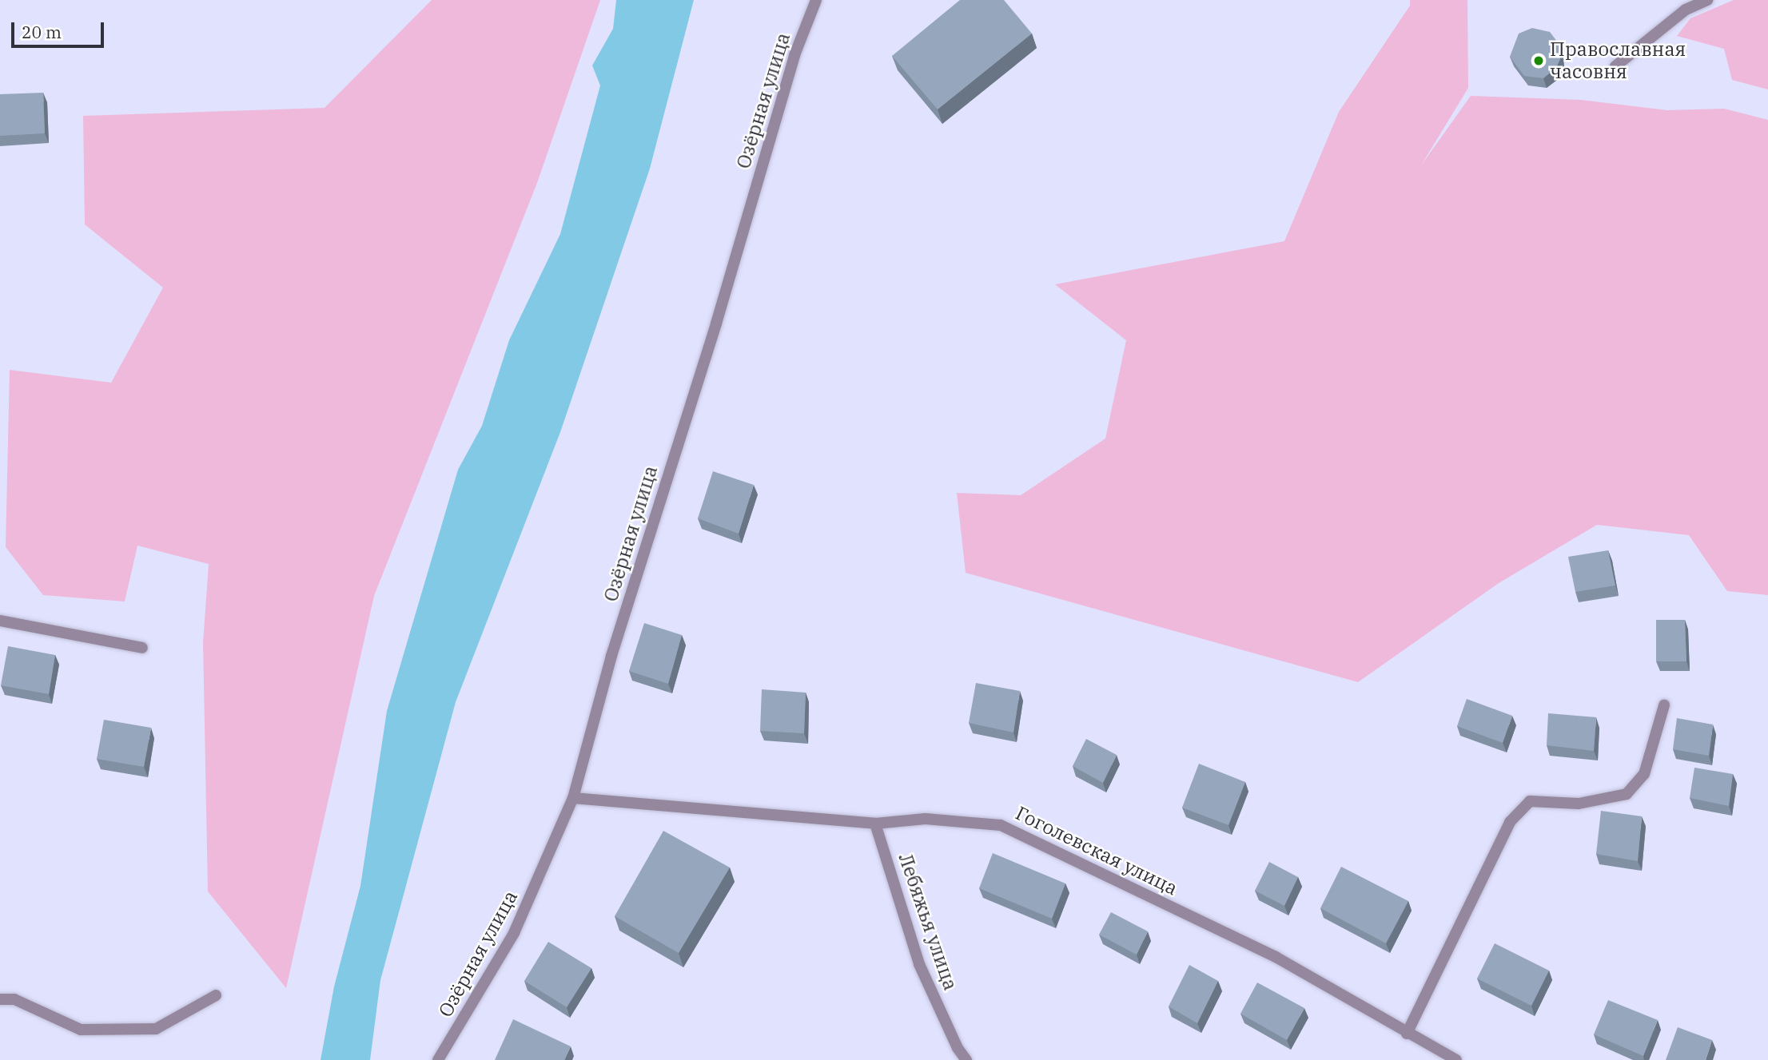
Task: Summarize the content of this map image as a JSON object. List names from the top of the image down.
{
  "streets": {
    "street": ["Озёрная улица", "Гоголевская улица", "Лебяжья улица"]
  },
  "crossings": [
    ["Озёрная улица", "Гоголевская улица"],
    ["Гоголевская улица", "Лебяжья улица"]
  ],
  "places": ["Православная часовня"],
  "scale_bar": "20 m"
}
